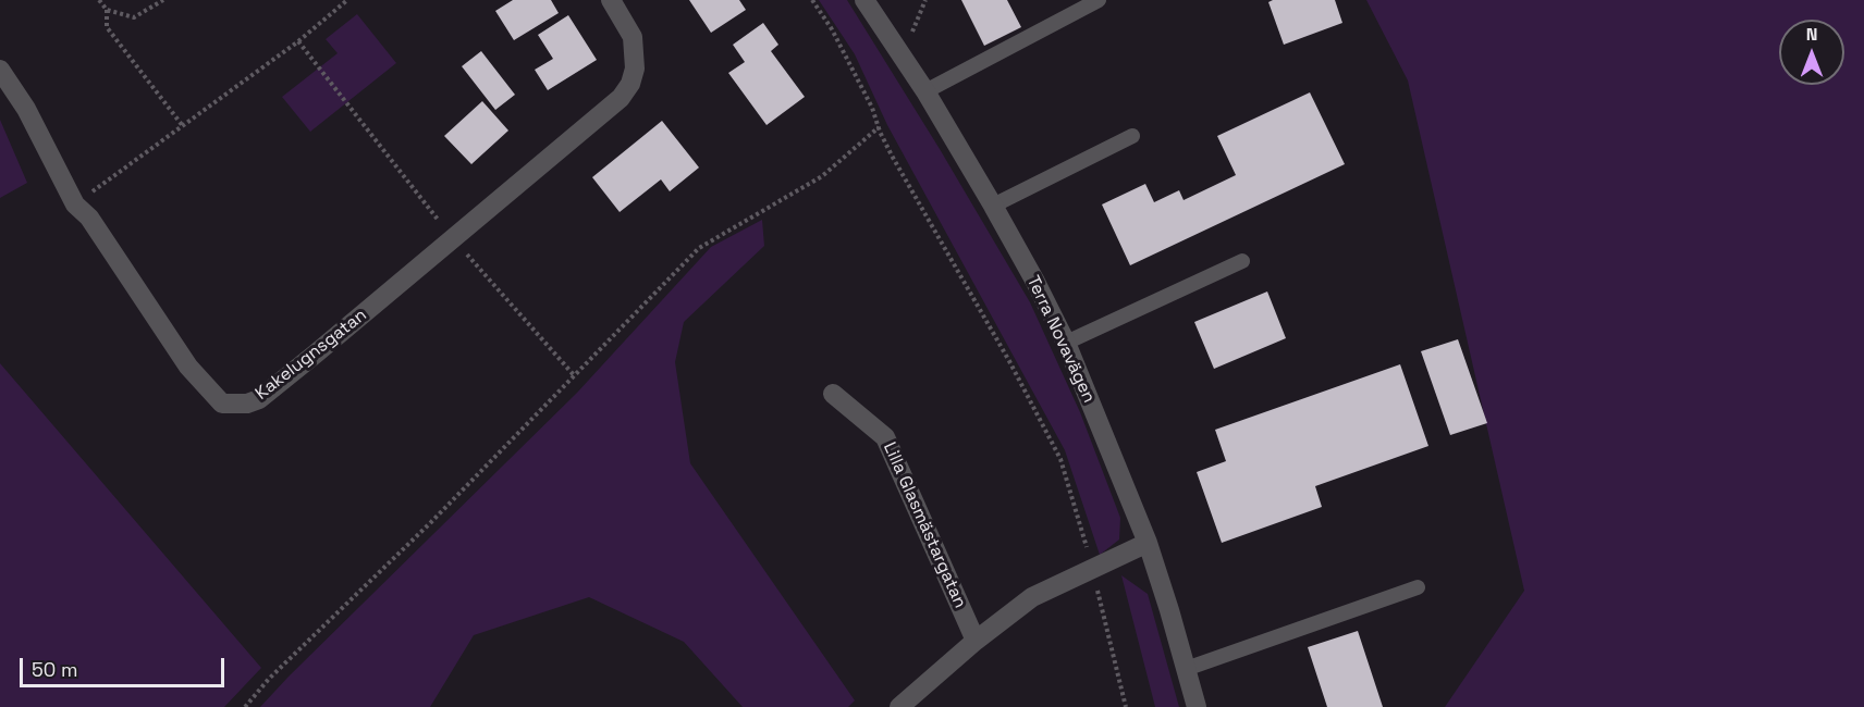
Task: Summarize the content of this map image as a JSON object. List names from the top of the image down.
{
  "streets": {
    "street": ["Terra Novavägen", "Kakelugnsgatan", "Lilla Glasmästargatan"]
  },
  "scale_bar": "50 m",
  "north": "top"
}
